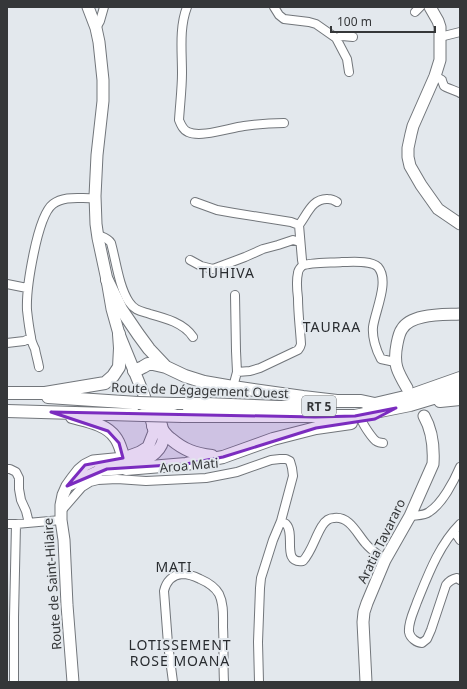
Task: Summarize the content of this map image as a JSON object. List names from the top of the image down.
{
  "streets": {
    "highway": ["Route de Dégagement Ouest", "RT 5"],
    "main road": ["Aratia Tavararo", "Route de Saint-Hilaire"],
    "street": ["Aroa Mati"]
  },
  "crossings": [
    ["Aroa Mati", "Route de Saint-Hilaire"]
  ],
  "districts": [
    "TUHIVA",
    "TAURAA",
    "MATI",
    "LOTISSEMENT ROSE MOANA"
  ],
  "scale_bar": "100 m"
}
